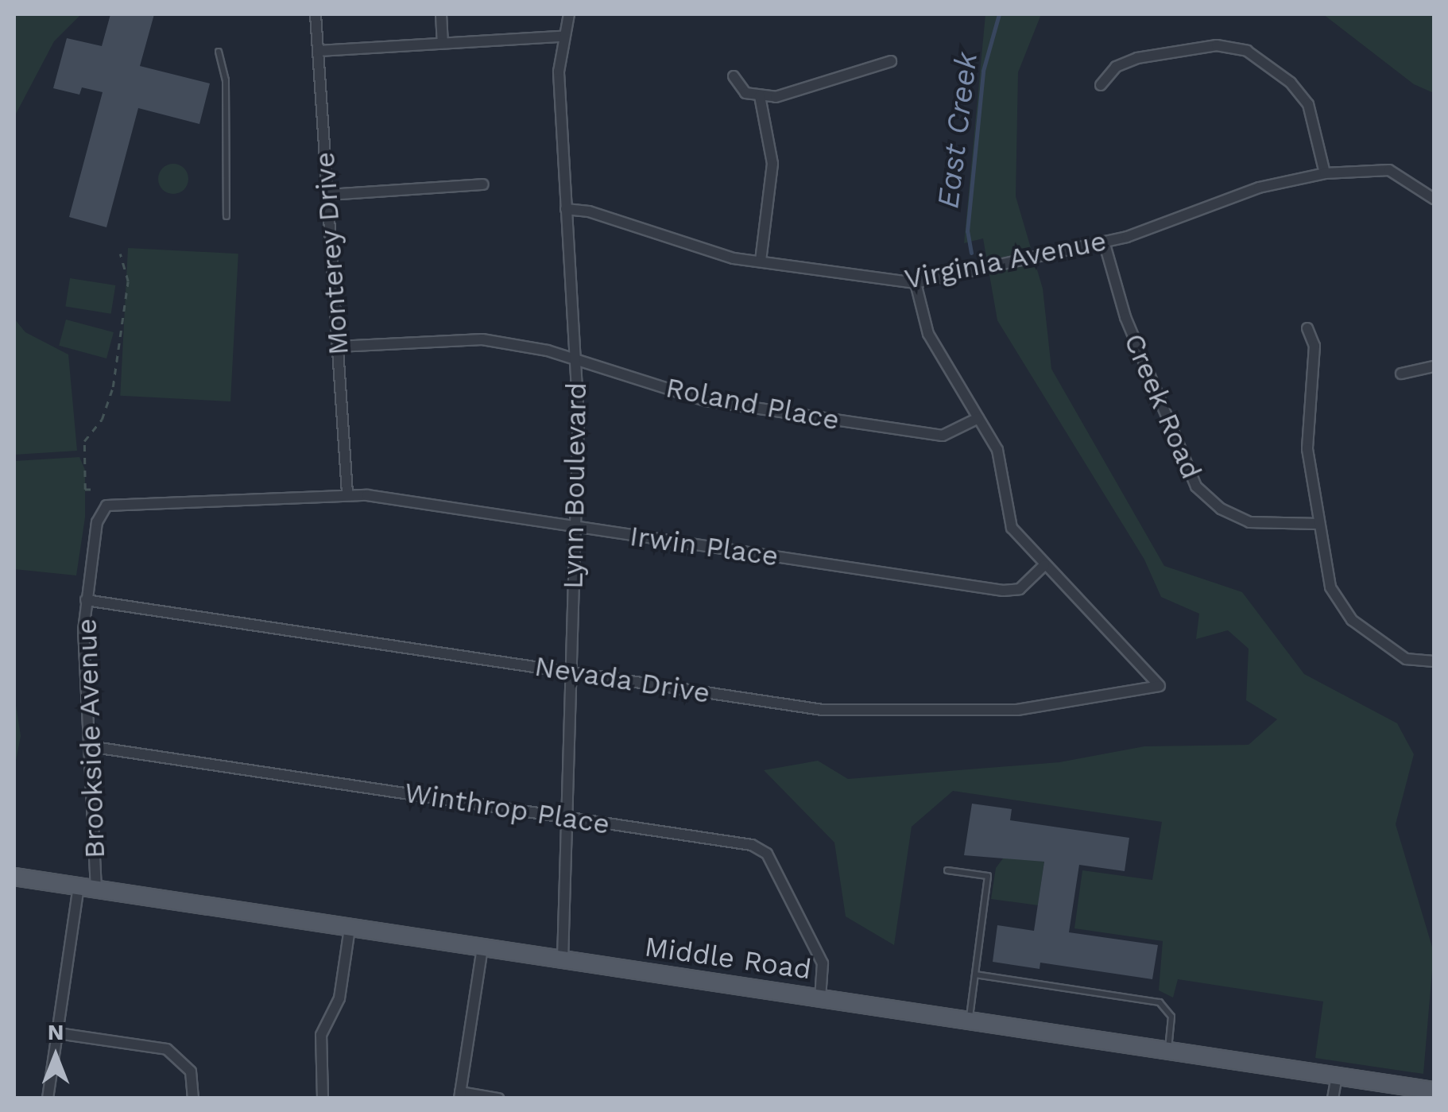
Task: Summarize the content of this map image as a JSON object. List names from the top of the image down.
{
  "streets": {
    "main road": ["Middle Road"],
    "street": [
      "Monterey Drive",
      "Virginia Avenue",
      "Roland Place",
      "Creek Road",
      "Lynn Boulevard",
      "Irwin Place",
      "Nevada Drive",
      "Brookside Avenue",
      "Winthrop Place"
    ]
  },
  "crossings": [
    ["Monterey Drive", "Roland Place"],
    ["Monterey Drive", "Irwin Place"],
    ["Virginia Avenue", "Creek Road"],
    ["Virginia Avenue", "Lynn Boulevard"],
    ["Roland Place", "Lynn Boulevard"],
    ["Lynn Boulevard", "Irwin Place"],
    ["Lynn Boulevard", "Nevada Drive"],
    ["Lynn Boulevard", "Winthrop Place"],
    ["Lynn Boulevard", "Middle Road"],
    ["Irwin Place", "Nevada Drive"],
    ["Irwin Place", "Brookside Avenue"],
    ["Nevada Drive", "Brookside Avenue"],
    ["Brookside Avenue", "Winthrop Place"],
    ["Brookside Avenue", "Middle Road"],
    ["Winthrop Place", "Middle Road"]
  ],
  "water": ["East Creek"],
  "north": "top"
}
